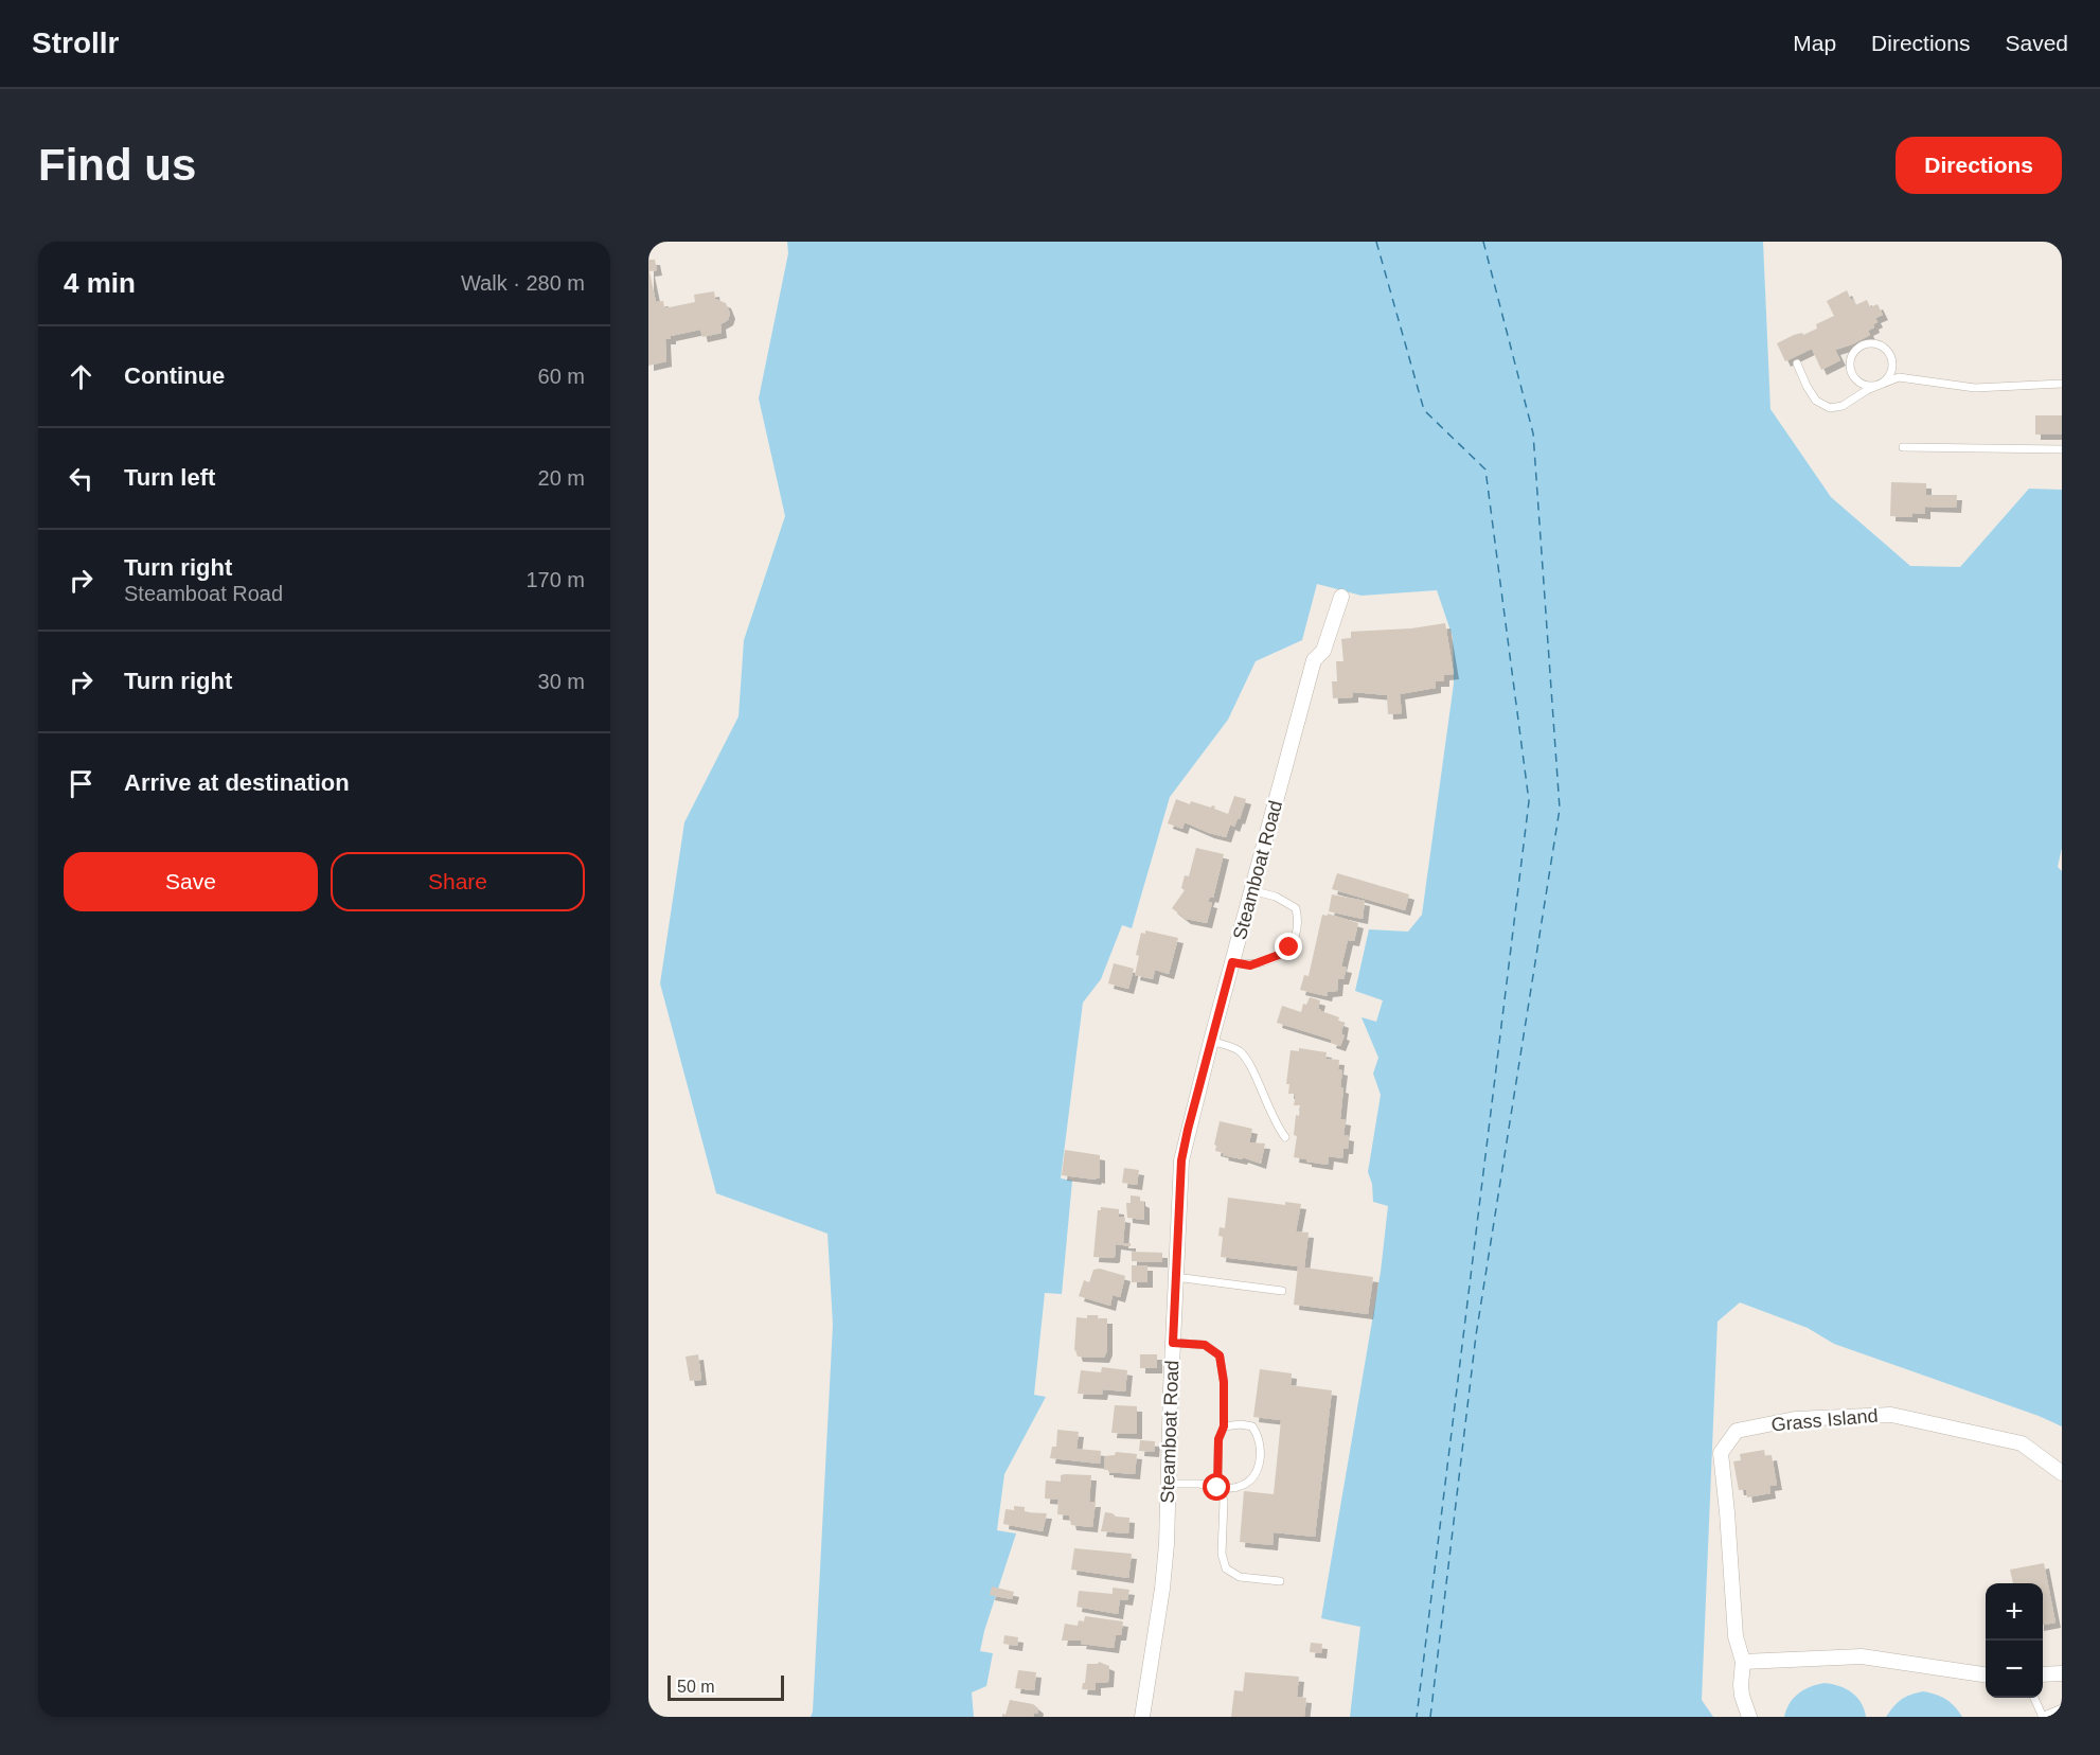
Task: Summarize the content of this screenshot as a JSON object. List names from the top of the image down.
{
  "streets": {
    "street": ["Steamboat Road", "Grass Island"]
  },
  "scale_bar": "50 m",
  "page": {
    "header": "Strollr",
    "nav": ["Map", "Directions", "Saved"],
    "buttons": [
      "Directions",
      ["Save", "Share"]
    ],
    "title": "Find us",
    "heading": ["4 min", "Walk · 280 m"],
    "list": [
      ["Continue", "60 m"],
      ["Turn left", "20 m"],
      ["Turn right", "Steamboat Road", "170 m"],
      ["Turn right", "30 m"],
      "Arrive at destination"
    ],
    "map_buttons": ["+", "−"],
    "scale": "50 m"
  }
}
